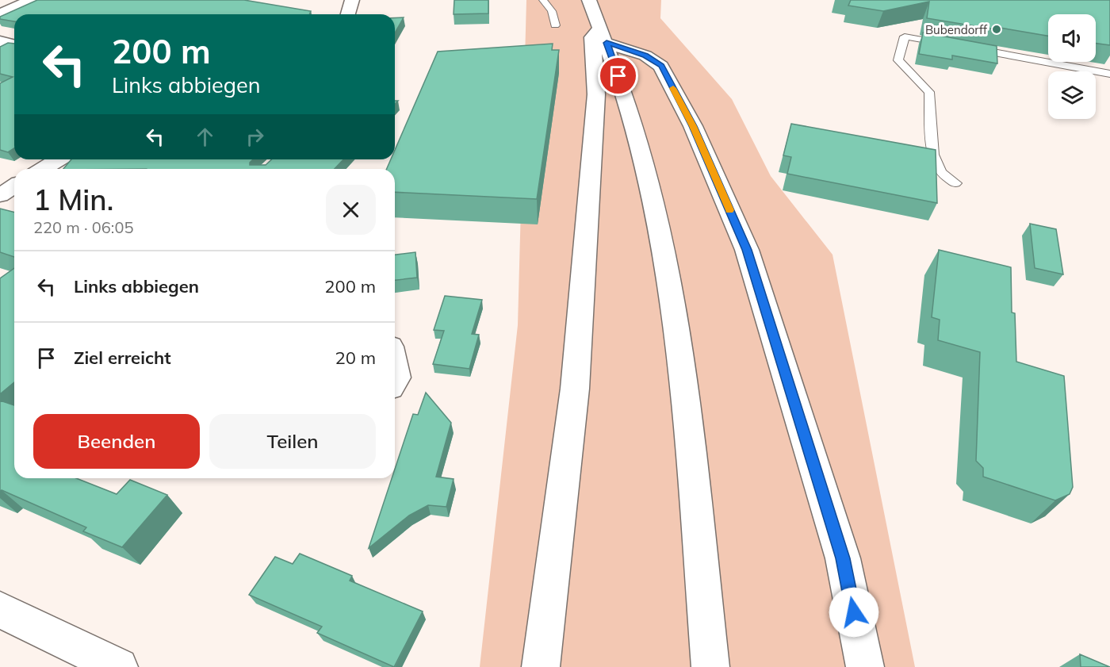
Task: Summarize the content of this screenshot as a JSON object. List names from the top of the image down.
{
  "places": ["Bubendorff"],
  "page": {
    "turn": ["200 m", "Links abbiegen"],
    "heading": ["1 Min.", "220 m · 06:05"],
    "list": [
      {
        "name": "Links abbiegen",
        "value": "200 m"
      },
      {
        "name": "Ziel erreicht",
        "value": "20 m"
      }
    ],
    "buttons": ["Beenden", "Teilen"]
  }
}
